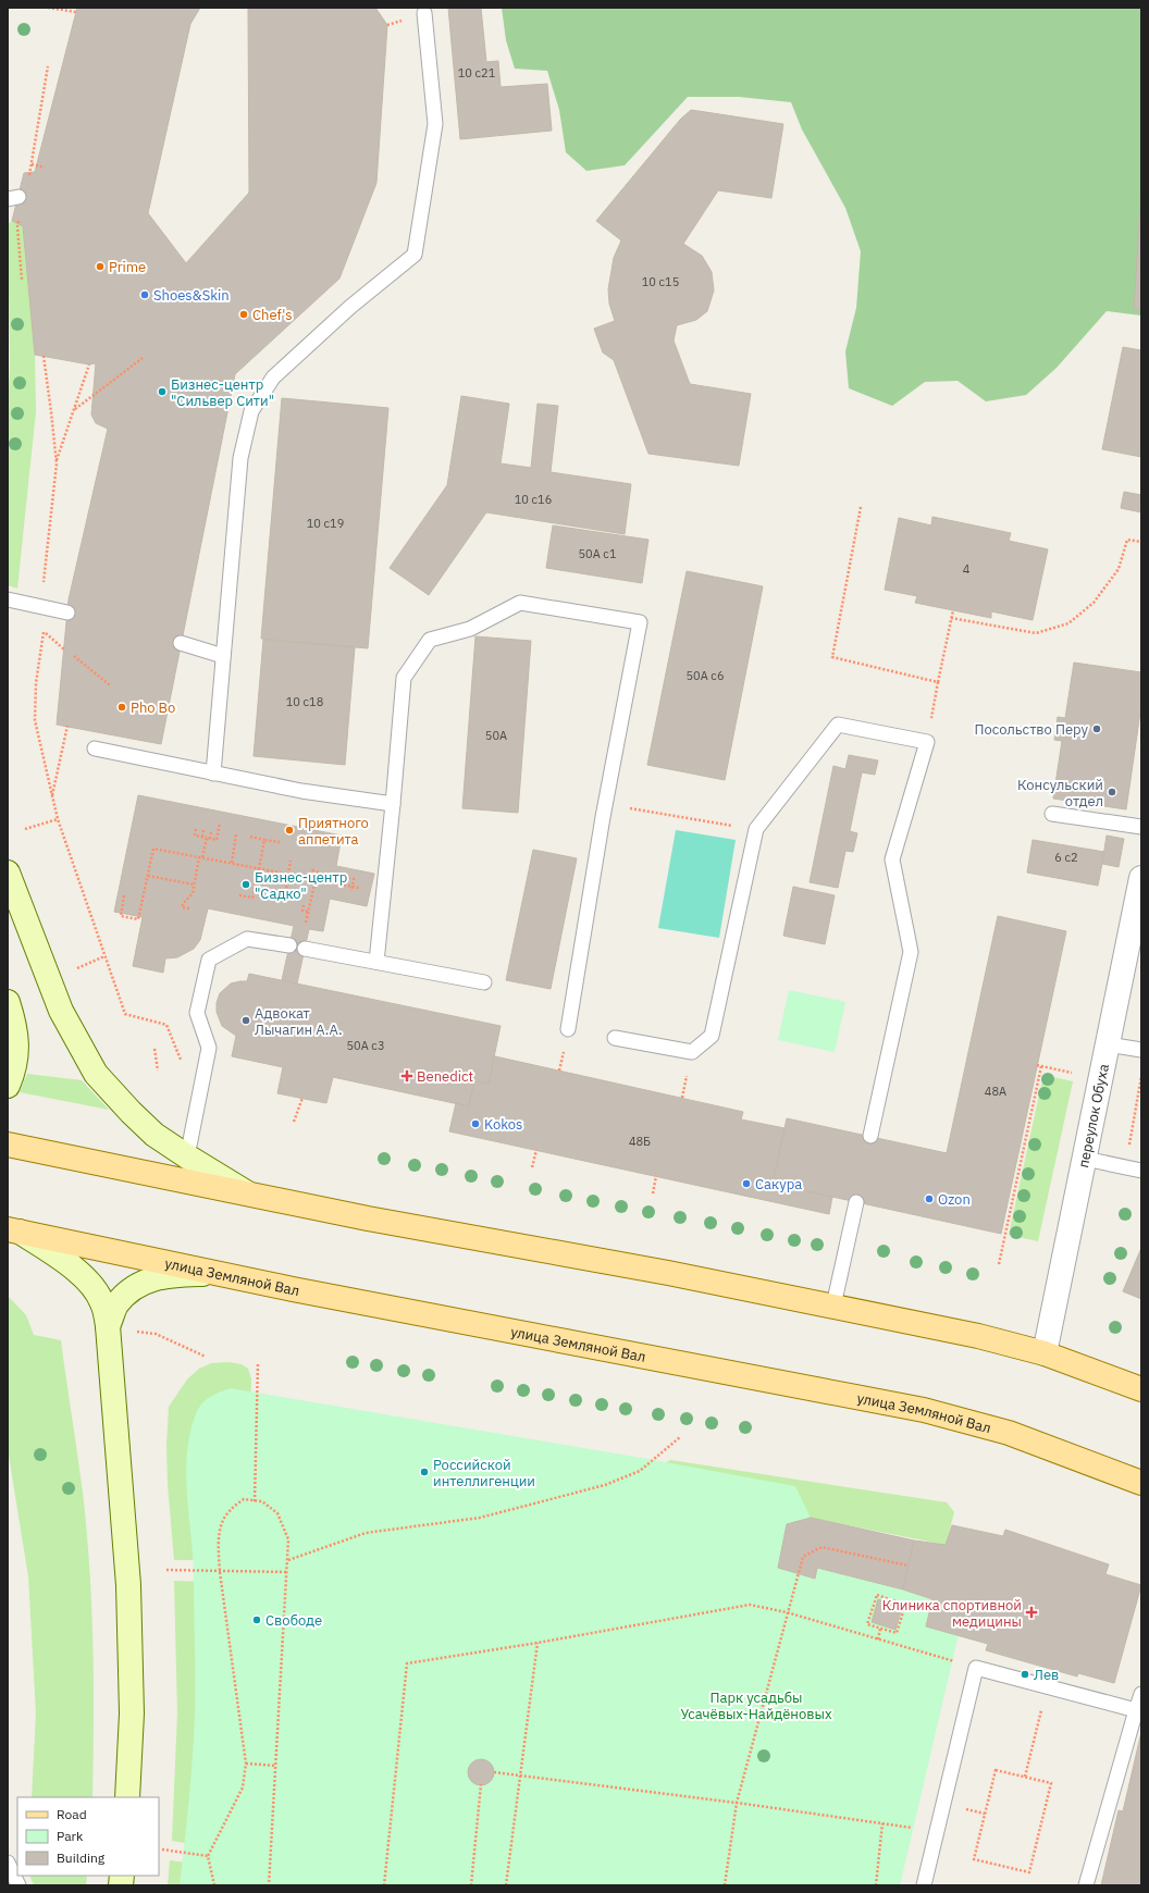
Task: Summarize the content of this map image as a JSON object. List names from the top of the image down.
{
  "streets": {
    "main road": ["улица Земляной Вал"],
    "street": ["переулок Обуха"]
  },
  "parks": ["Парк усадьбы Усачёвых-Найдёновых"],
  "places": {
    "other": [
      "Prime",
      "Shoes&Skin",
      "Chef's",
      "Бизнес-центр \"Сильвер Сити\"",
      "Pho Bo",
      "Посольство Перу",
      "Консульский отдел",
      "Приятного аппетита",
      "Бизнес-центр \"Садко\"",
      "Адвокат Лычагин А.А.",
      "Kokos",
      "Сакура",
      "Ozon",
      "Российской интеллигенции",
      "Свободе",
      "Лев"
    ],
    "health": ["Benedict", "Клиника спортивной медицины"]
  },
  "house_numbers": [
    "10 с21",
    "10 с15",
    "10 с16",
    "10 с19",
    "50А с1",
    "4",
    "50А с6",
    "10 с18",
    "50А",
    "6 с2",
    "50А с3",
    "48А",
    "48Б"
  ],
  "legend": ["Road", "Park", "Building"]
}
